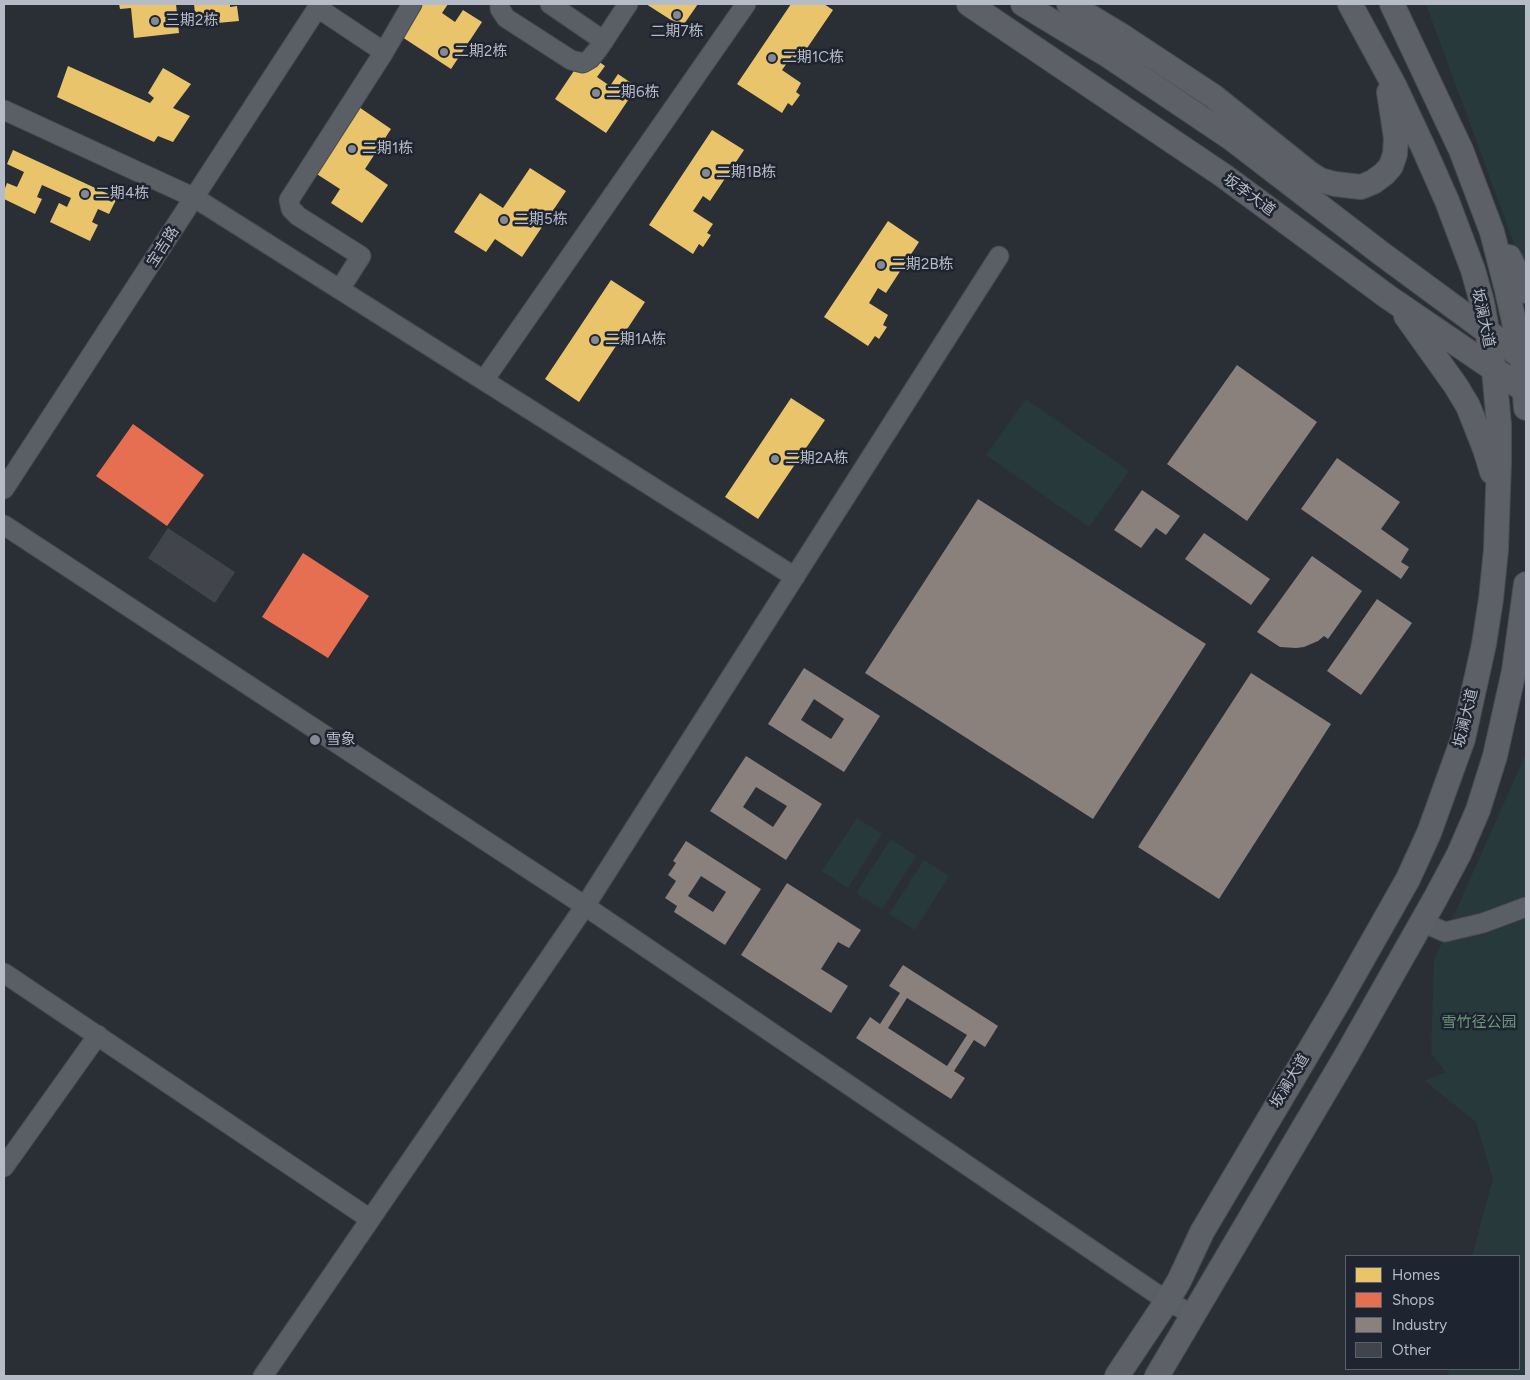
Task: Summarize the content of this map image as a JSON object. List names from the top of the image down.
{
  "streets": {
    "main road": ["坂李大道", "坂澜大道"],
    "street": ["宝吉路"]
  },
  "crossings": [
    ["坂李大道", "坂澜大道"]
  ],
  "parks": ["雪竹径公园"],
  "places": [
    "二期7栋",
    "三期2栋",
    "二期2栋",
    "二期1C栋",
    "二期6栋",
    "二期1栋",
    "二期1B栋",
    "二期4栋",
    "二期5栋",
    "二期2B栋",
    "二期1A栋",
    "二期2A栋",
    "雪象"
  ],
  "legend": [
    "Homes",
    "Shops",
    "Industry",
    "Other"
  ]
}
